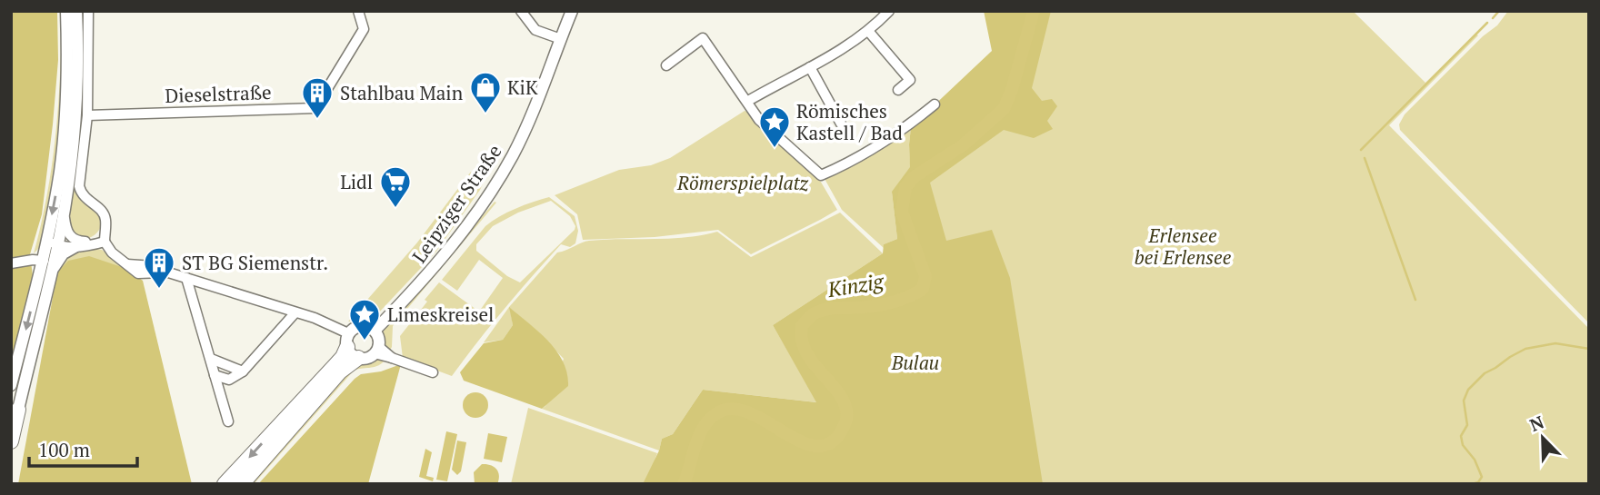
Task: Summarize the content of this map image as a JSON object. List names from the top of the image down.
{
  "streets": {
    "main road": ["Leipziger Straße"],
    "street": ["Dieselstraße"]
  },
  "water": ["Kinzig"],
  "parks": ["Römerspielplatz", "Erlensee bei Erlensee", "Bulau"],
  "places": {
    "shop": ["KiK"],
    "building": ["Stahlbau Main", "ST BG Siemenstr."],
    "place": ["Römisches Kastell / Bad", "Limeskreisel"],
    "supermarket": ["Lidl"]
  },
  "scale_bar": "100 m",
  "north": "top left"
}
